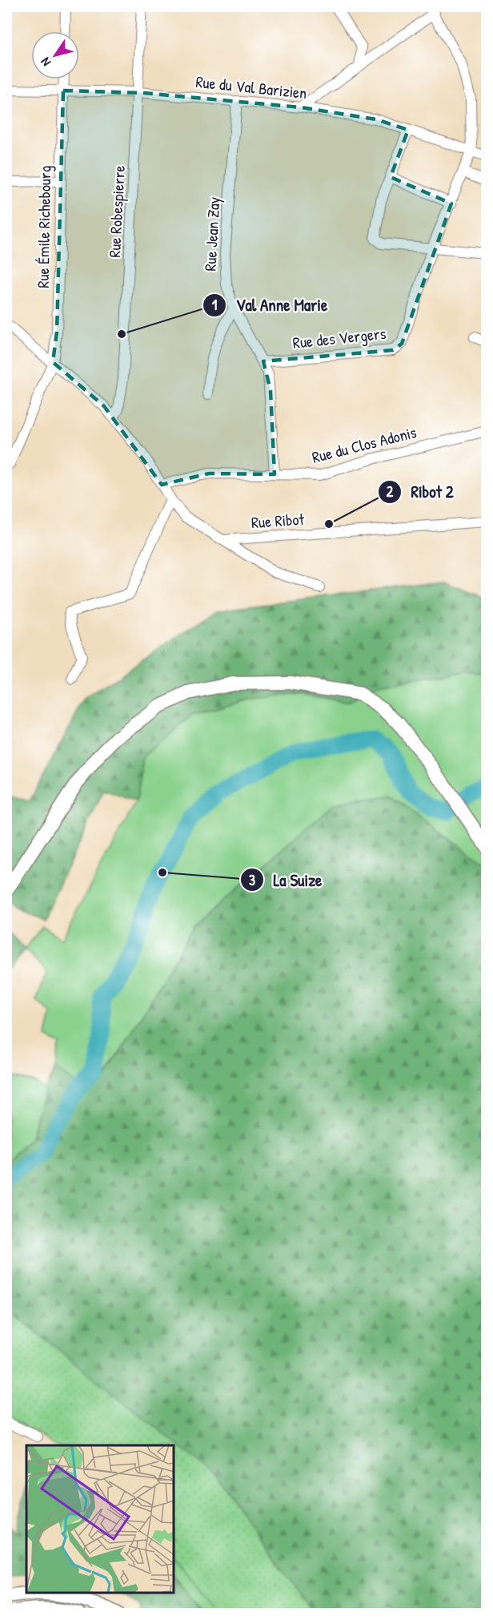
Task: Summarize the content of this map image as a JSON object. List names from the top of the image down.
{
  "streets": {
    "street": [
      "Rue du Val Barizien",
      "Rue Robespierre",
      "Rue Émile Richebourg",
      "Rue Jean Zay",
      "Rue des Vergers",
      "Rue du Clos Adonis",
      "Rue Ribot"
    ]
  },
  "crossings": [
    ["Rue du Val Barizien", "Rue Robespierre"],
    ["Rue du Val Barizien", "Rue Émile Richebourg"],
    ["Rue du Val Barizien", "Rue Jean Zay"],
    ["Rue du Val Barizien", "Rue des Vergers"],
    ["Rue Jean Zay", "Rue des Vergers"],
    ["Rue Jean Zay", "Rue du Clos Adonis"]
  ],
  "places": ["Val Anne Marie", "Ribot 2", "La Suize"],
  "north": "bottom left"
}
